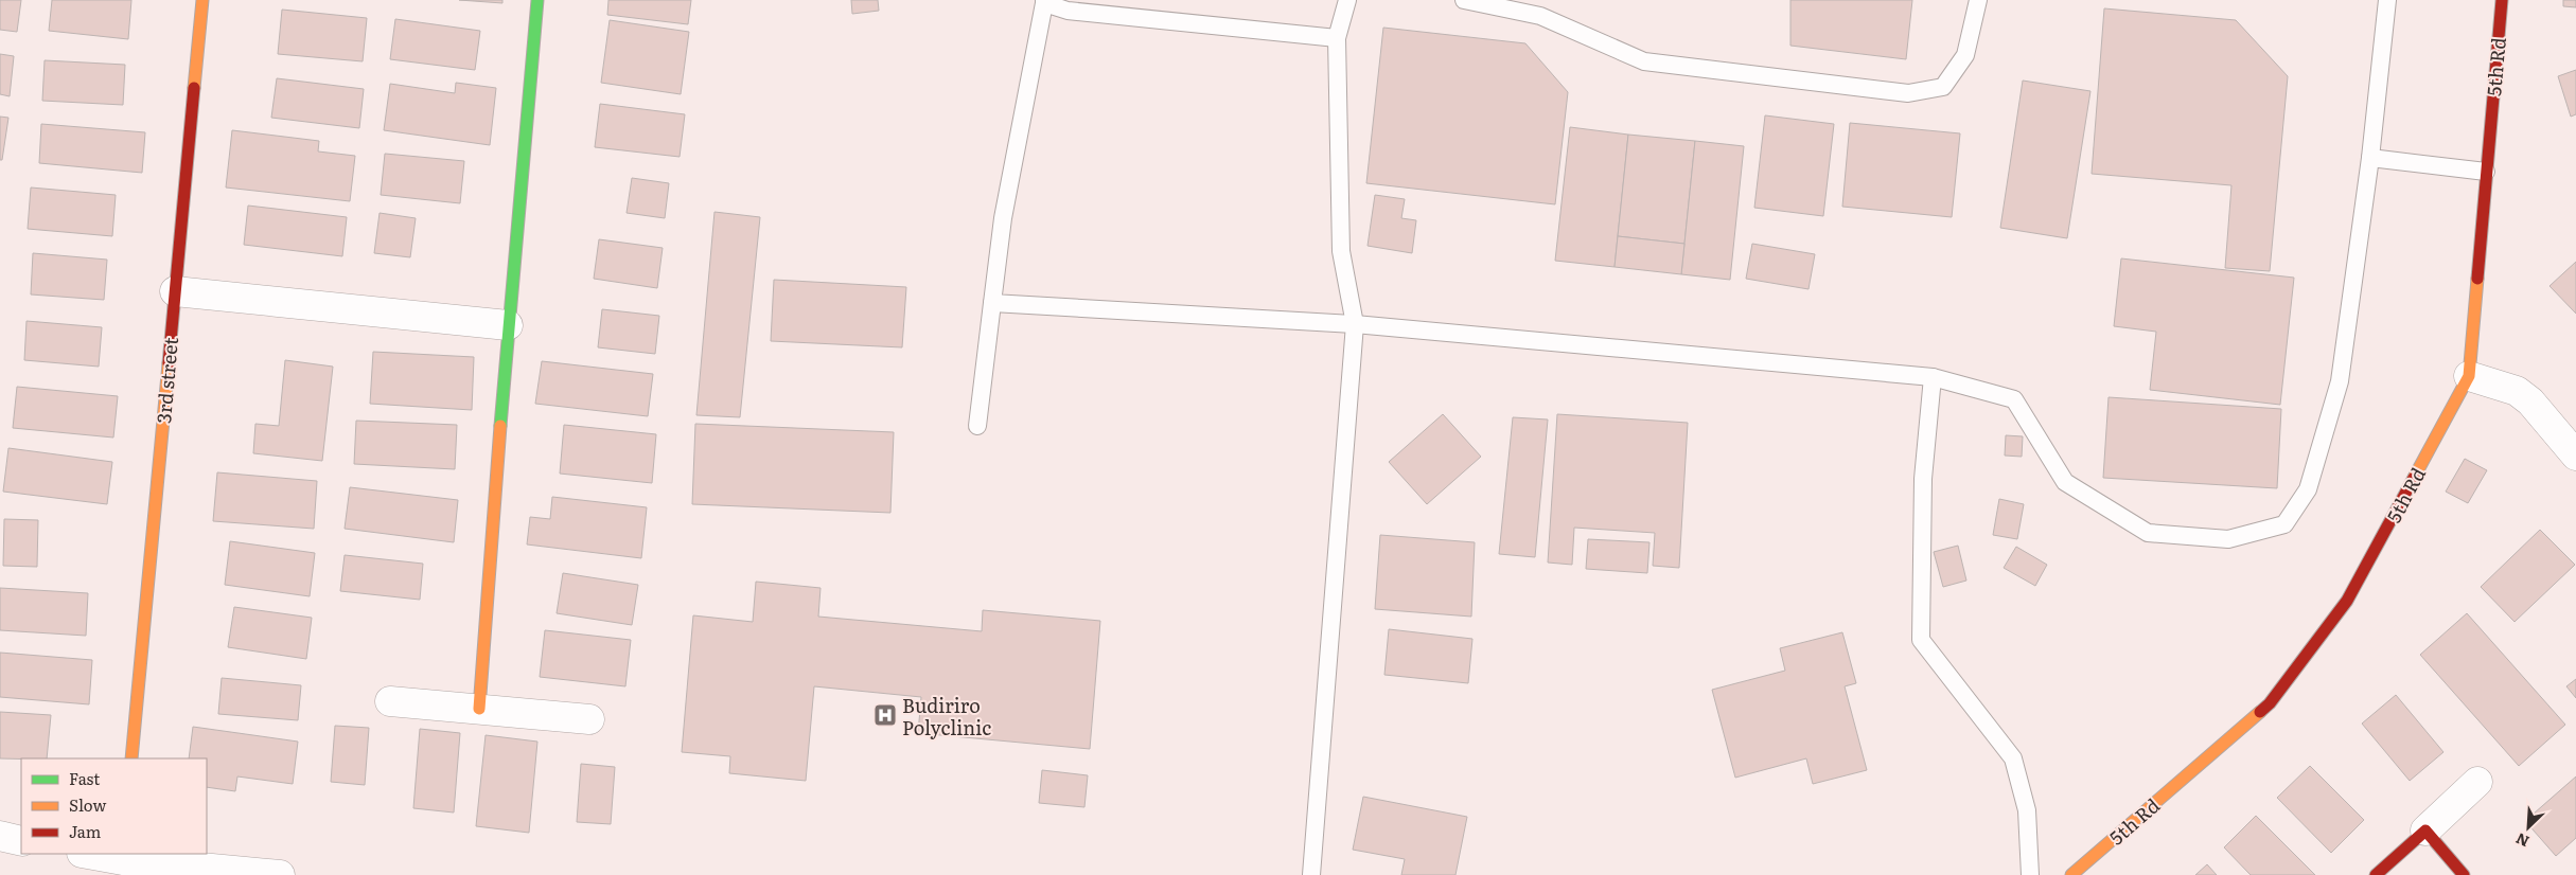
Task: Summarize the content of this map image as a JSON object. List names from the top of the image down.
{
  "streets": {
    "street": ["5th Rd", "3rd street"]
  },
  "places": {
    "hospital": ["Budiriro Polyclinic"]
  },
  "legend": ["Fast", "Slow", "Jam"],
  "north": "bottom left"
}
